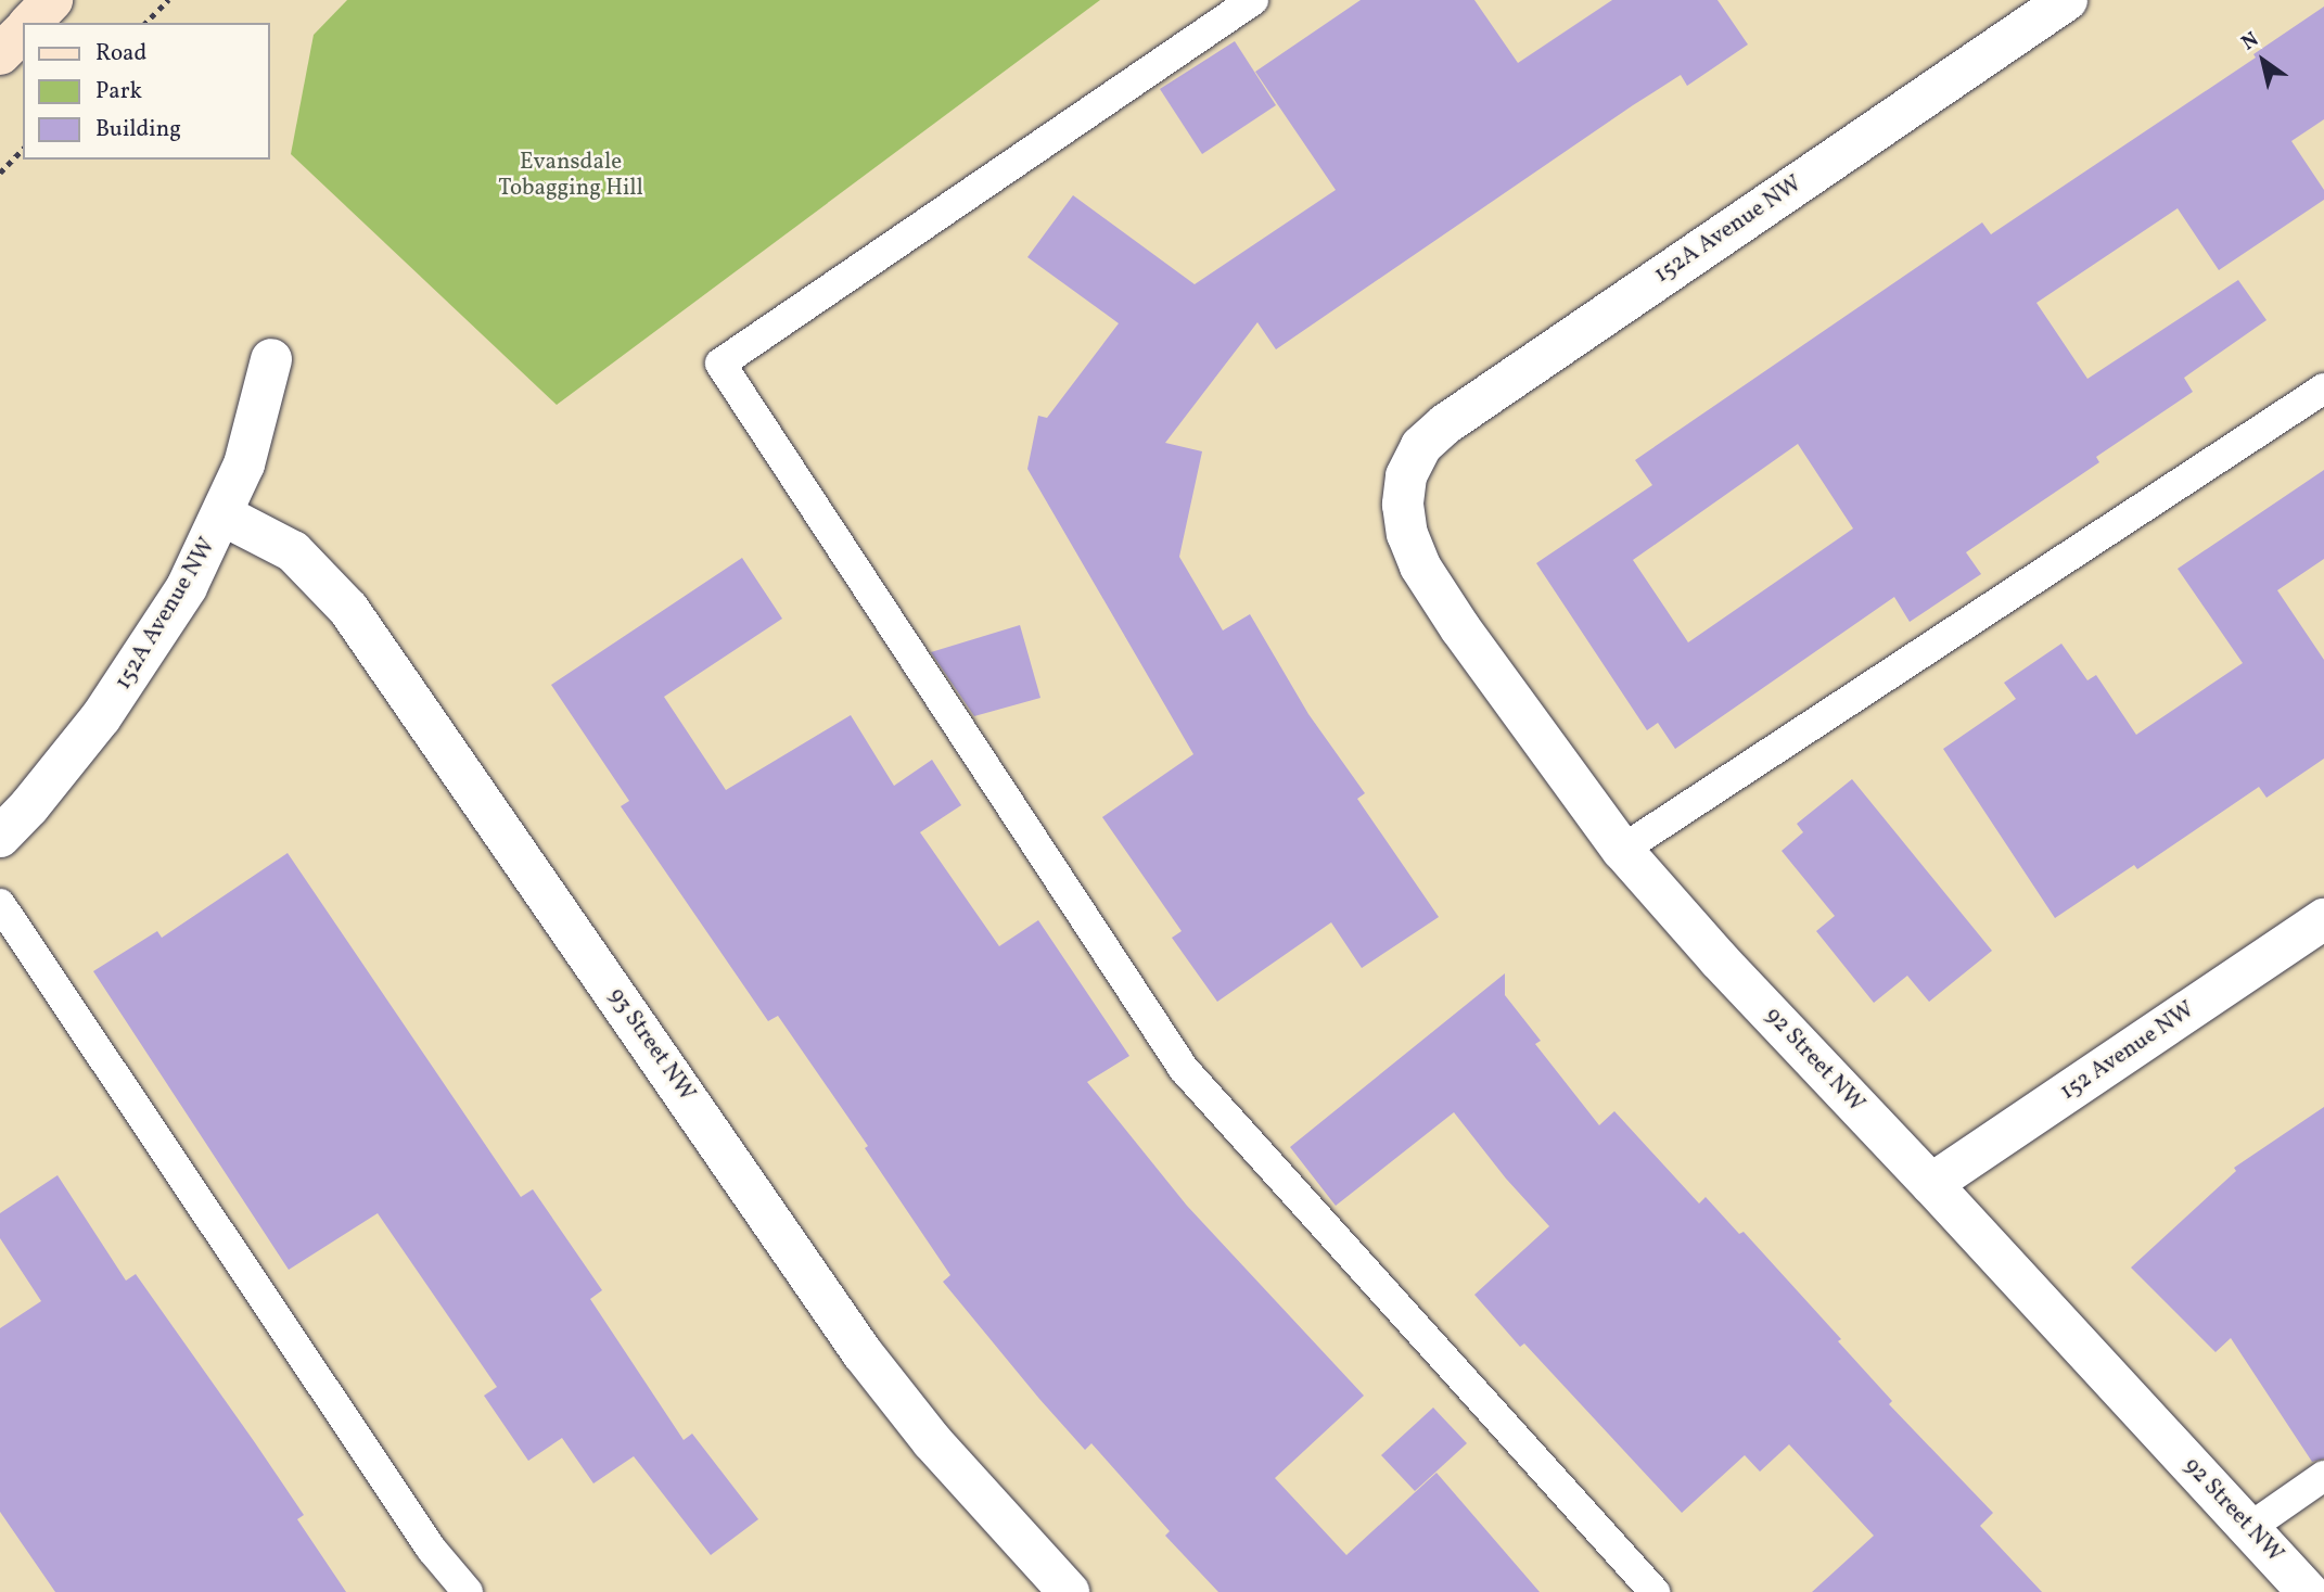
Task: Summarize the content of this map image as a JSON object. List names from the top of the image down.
{
  "streets": {
    "street": [
      "152A Avenue NW",
      "93 Street NW",
      "152 Avenue NW",
      "92 Street NW"
    ]
  },
  "crossings": [
    ["152A Avenue NW", "93 Street NW"],
    ["152A Avenue NW", "92 Street NW"],
    ["152 Avenue NW", "92 Street NW"]
  ],
  "parks": ["Evansdale Tobagging Hill"],
  "legend": ["Road", "Park", "Building"],
  "north": "top left"
}
